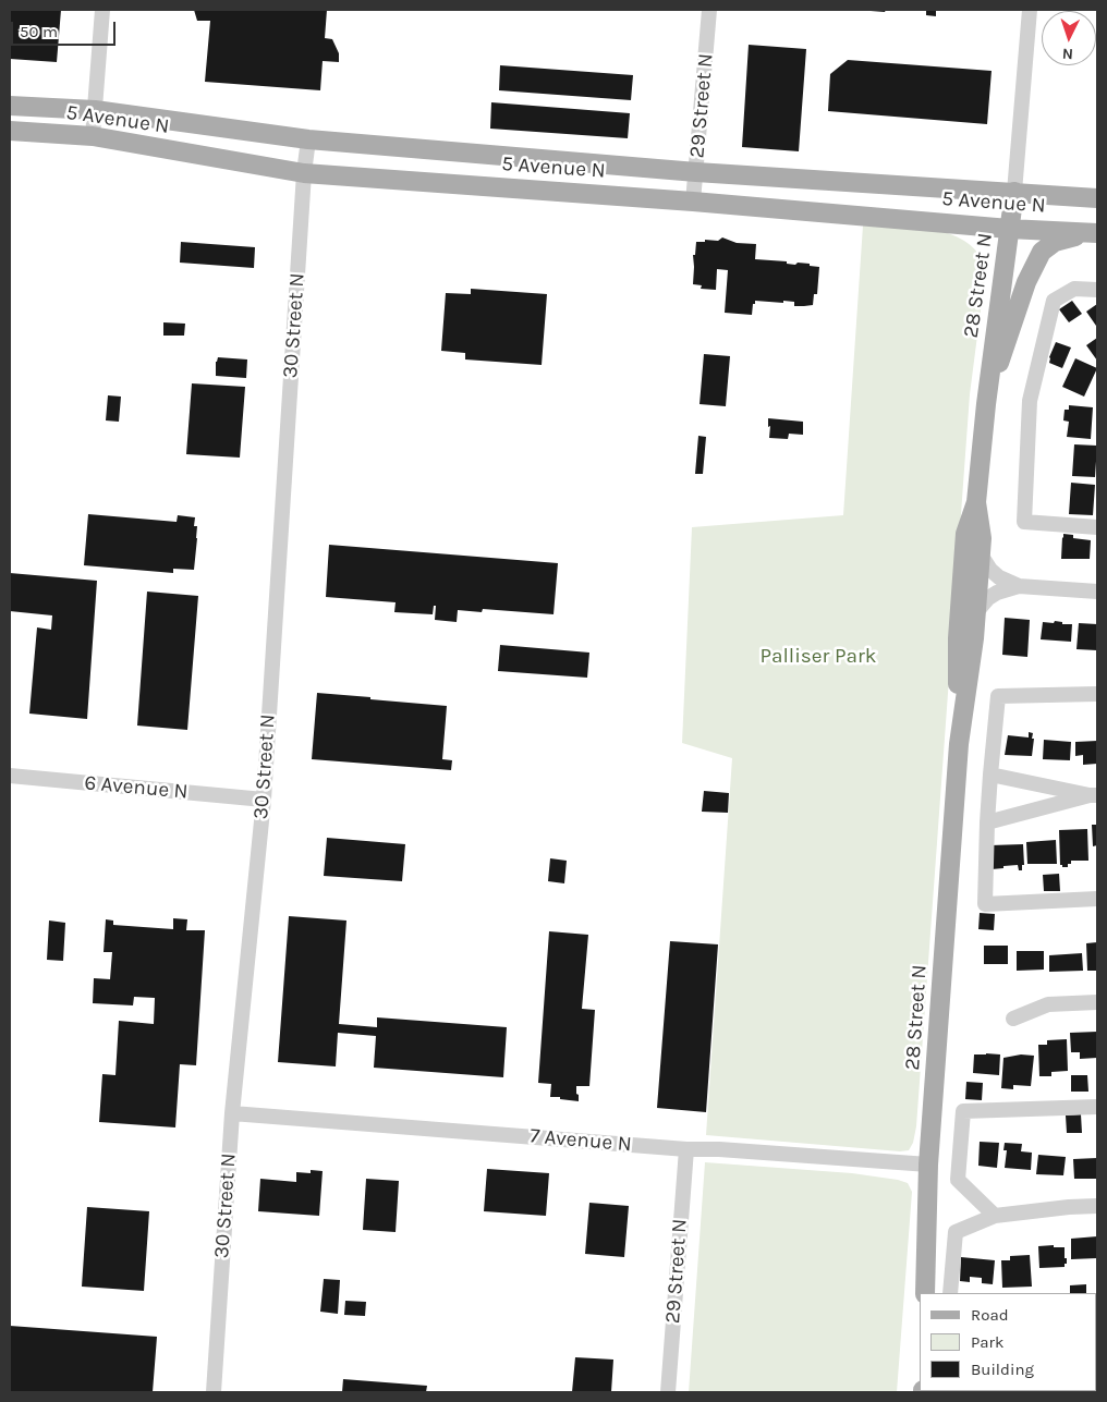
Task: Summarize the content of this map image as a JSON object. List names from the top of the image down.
{
  "streets": {
    "main road": ["5 Avenue N", "28 Street N"],
    "street": [
      "29 Street N",
      "30 Street N",
      "6 Avenue N",
      "7 Avenue N"
    ]
  },
  "crossings": [
    ["29 Street N", "5 Avenue N"],
    ["29 Street N", "7 Avenue N"],
    ["5 Avenue N", "28 Street N"],
    ["5 Avenue N", "30 Street N"],
    ["28 Street N", "7 Avenue N"],
    ["30 Street N", "6 Avenue N"],
    ["30 Street N", "7 Avenue N"]
  ],
  "parks": ["Palliser Park"],
  "legend": ["Road", "Park", "Building"],
  "scale_bar": "50 m",
  "north": "bottom"
}
